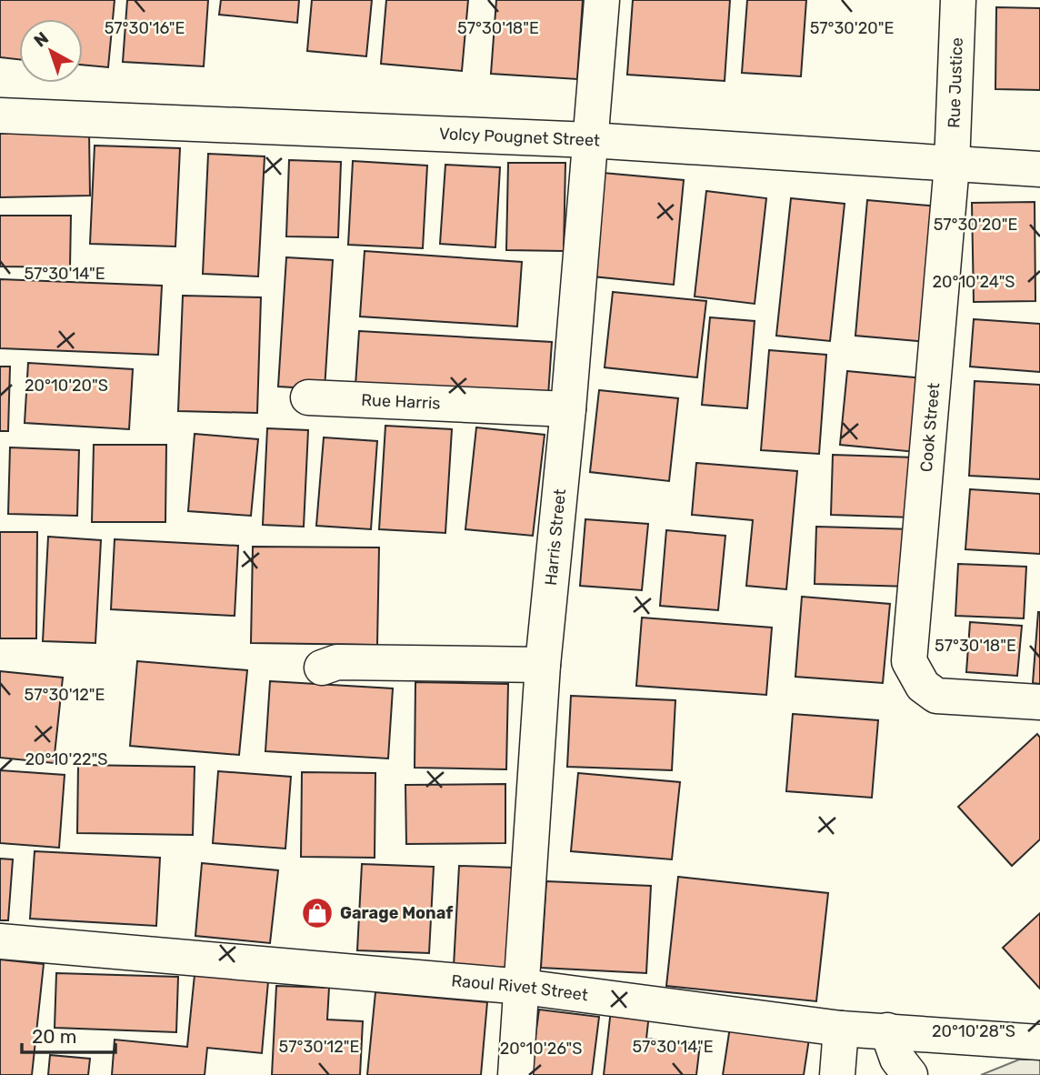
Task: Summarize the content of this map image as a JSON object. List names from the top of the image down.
{
  "streets": {
    "street": [
      "Rue Justice",
      "Volcy Pougnet Street",
      "Rue Harris",
      "Cook Street",
      "Harris Street",
      "Raoul Rivet Street"
    ]
  },
  "crossings": [
    ["Rue Justice", "Volcy Pougnet Street"],
    ["Rue Justice", "Cook Street"],
    ["Volcy Pougnet Street", "Cook Street"],
    ["Volcy Pougnet Street", "Harris Street"],
    ["Rue Harris", "Harris Street"],
    ["Harris Street", "Raoul Rivet Street"]
  ],
  "places": {
    "shop": ["Garage Monaf"]
  },
  "scale_bar": "20 m",
  "north": "top left",
  "coordinates": [
    "57°30'16\"E",
    "57°30'20\"E",
    "57°30'18\"E",
    "57°30'14\"E",
    "20°10'24\"S",
    "20°10'20\"S",
    "57°30'12\"E",
    "20°10'22\"S",
    "20°10'28\"S",
    "20°10'26\"S"
  ]
}
